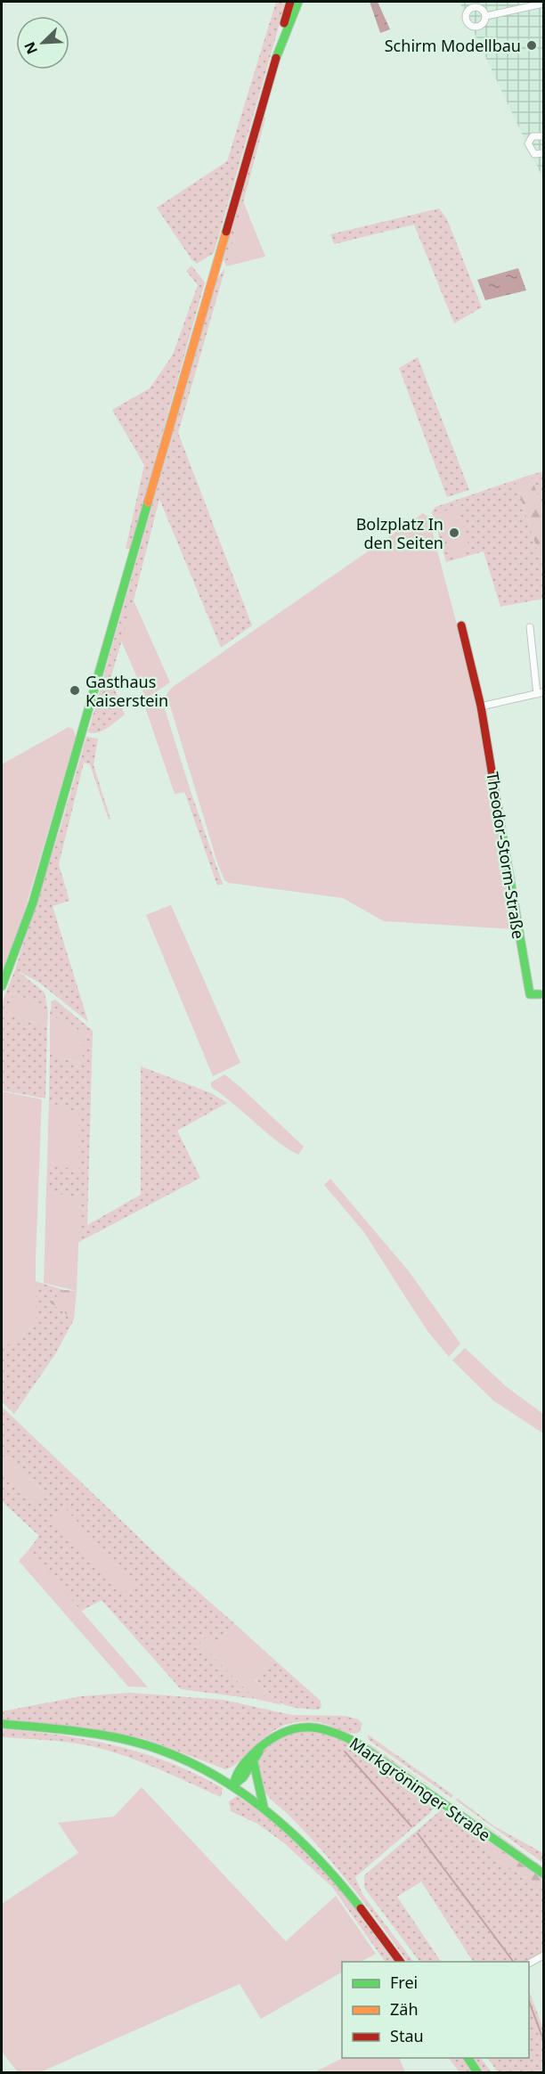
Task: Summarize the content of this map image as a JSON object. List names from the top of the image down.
{
  "streets": {
    "main road": ["Theodor-Storm-Straße", "Markgröninger Straße"]
  },
  "places": ["Schirm Modellbau", "Bolzplatz In den Seiten", "Gasthaus Kaiserstein"],
  "legend": ["Frei", "Zäh", "Stau"],
  "north": "bottom left"
}
